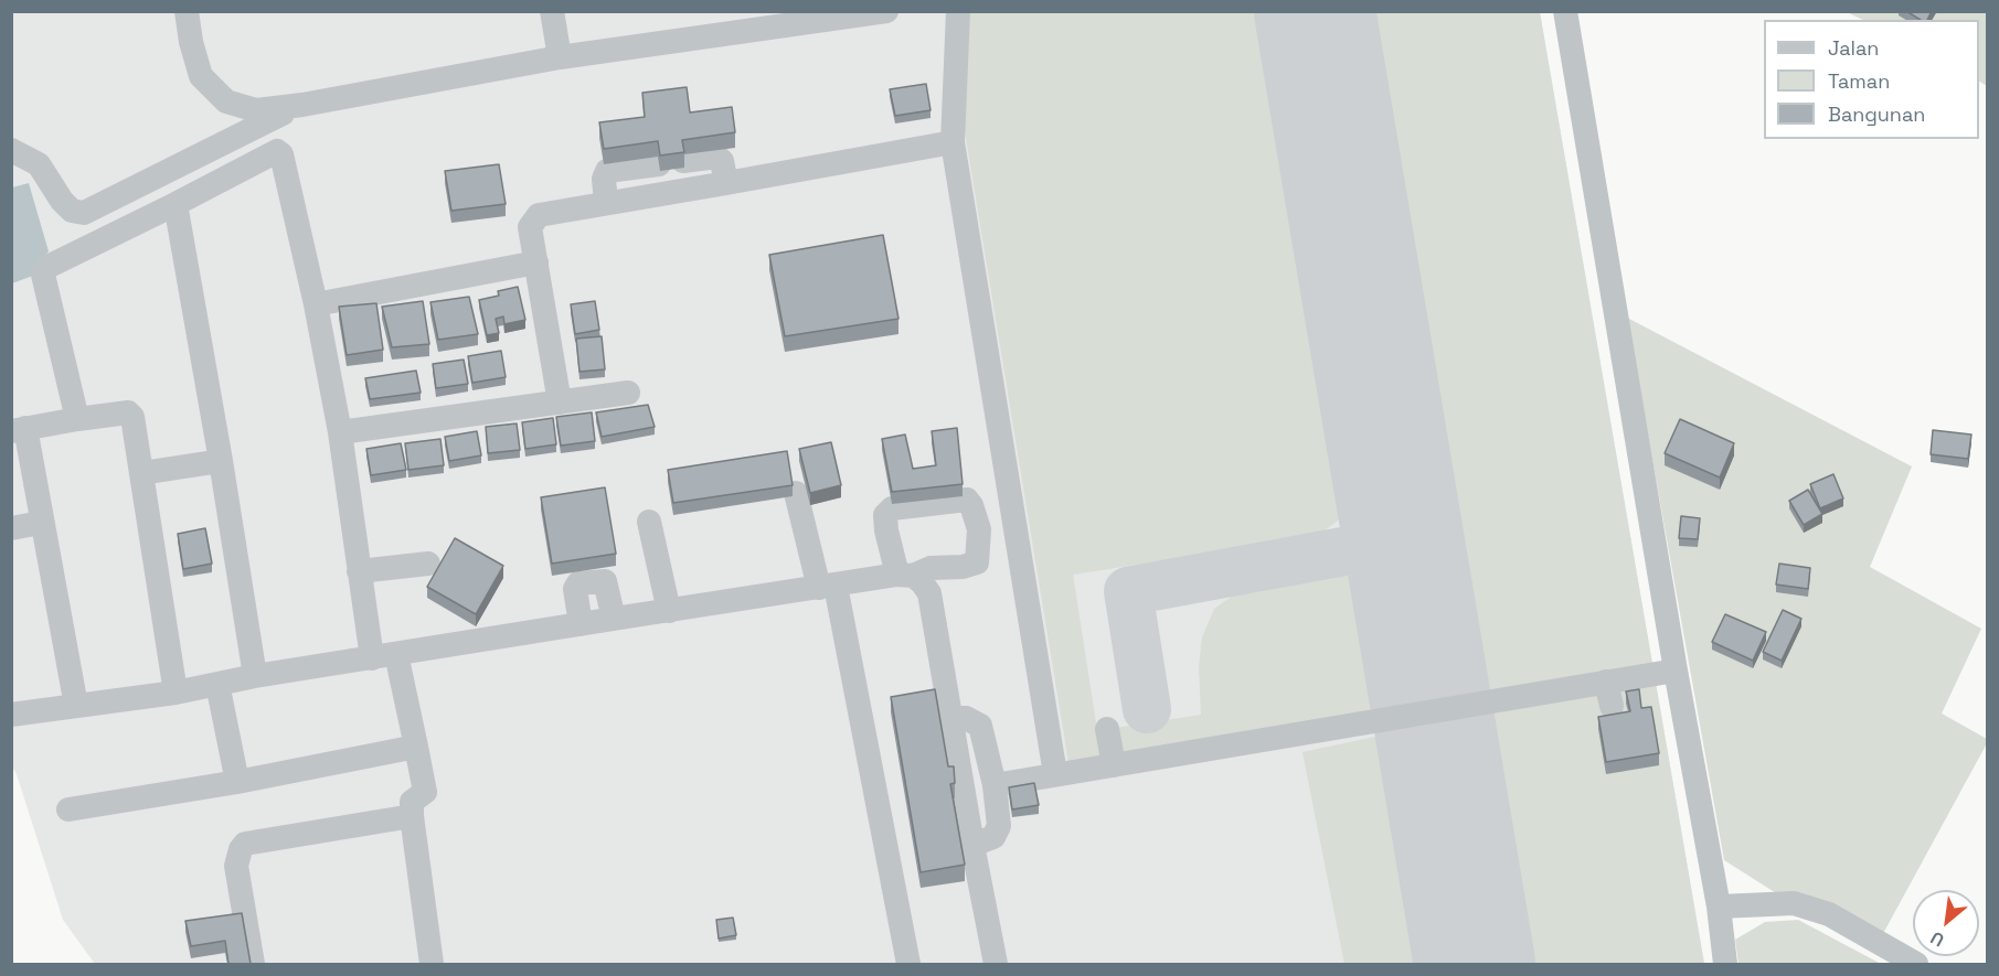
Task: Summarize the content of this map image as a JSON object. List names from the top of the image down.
{
  "legend": ["Jalan", "Taman", "Bangunan"],
  "north": "bottom left"
}
